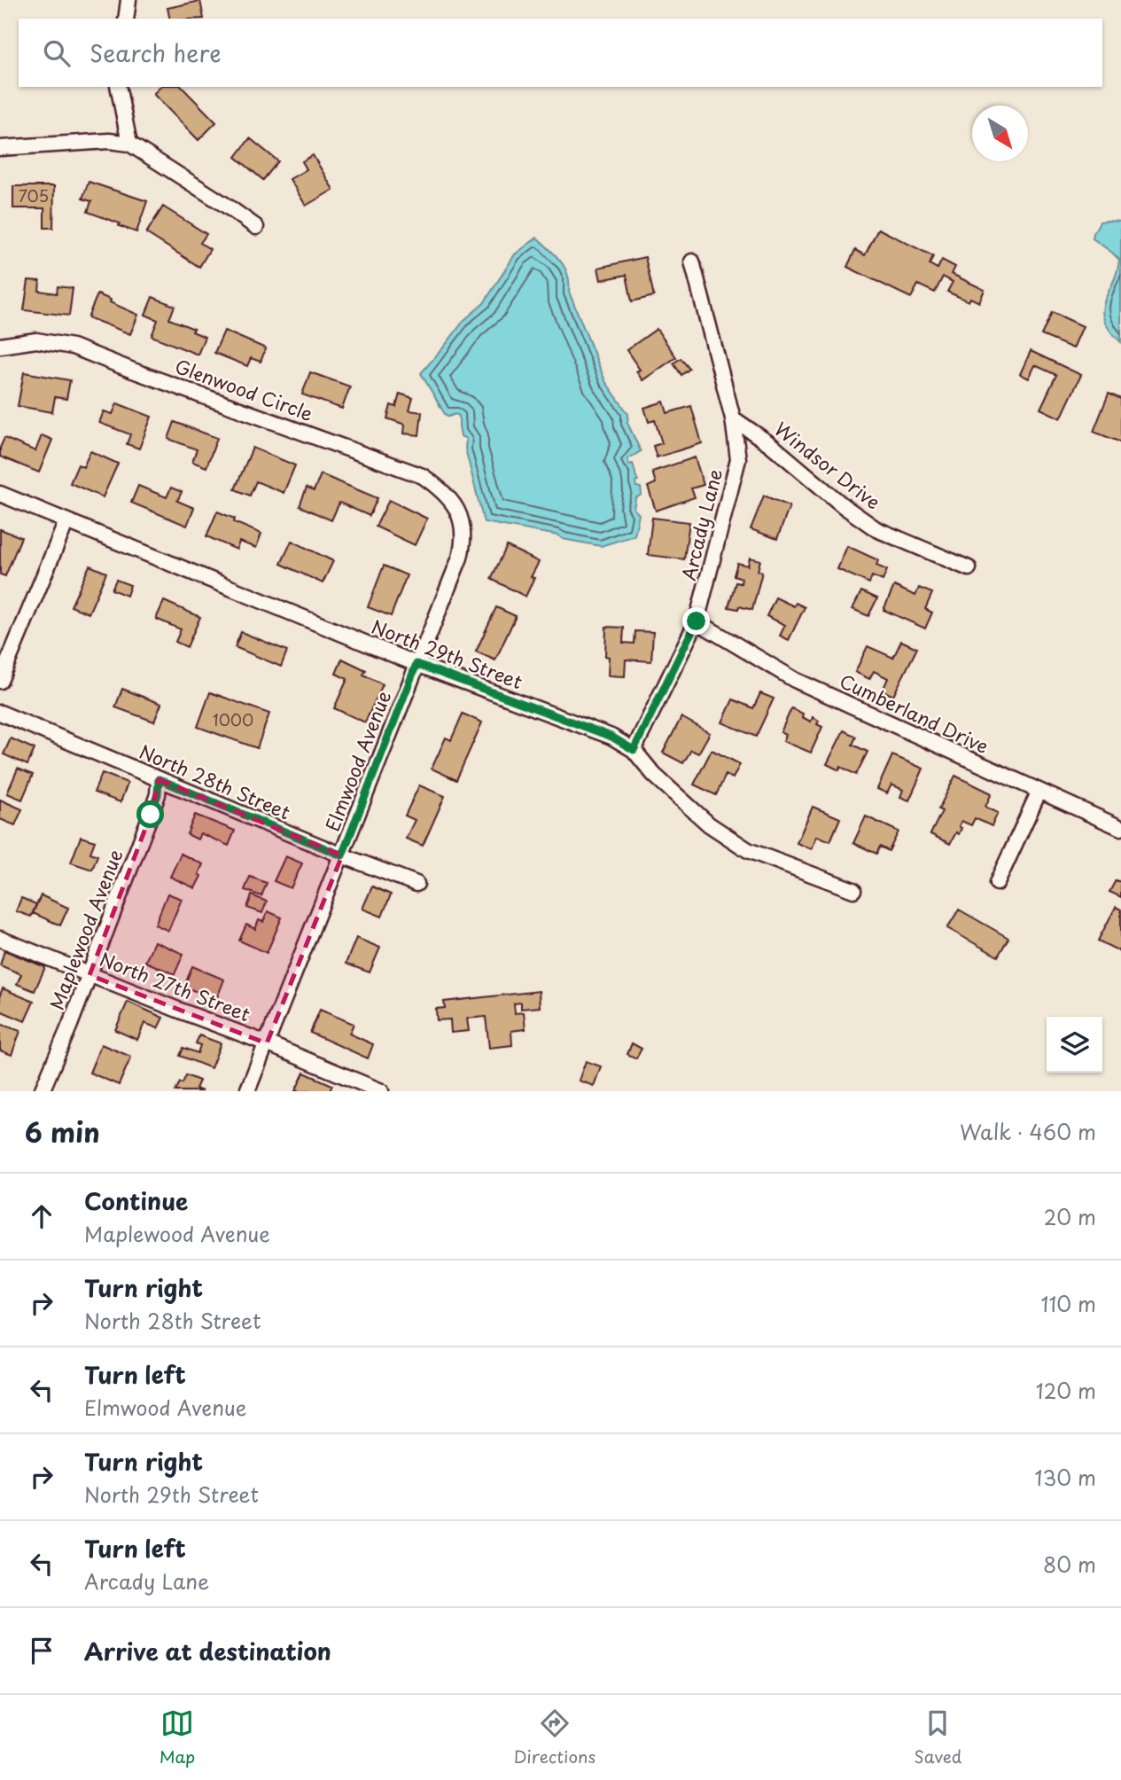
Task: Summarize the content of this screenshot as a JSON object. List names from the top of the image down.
{
  "streets": {
    "street": [
      "Glenwood Circle",
      "Windsor Drive",
      "Arcady Lane",
      "North 29th Street",
      "Cumberland Drive",
      "Elmwood Avenue",
      "North 28th Street",
      "Maplewood Avenue",
      "North 27th Street"
    ]
  },
  "crossings": [
    ["Glenwood Circle", "Elmwood Avenue"],
    ["Windsor Drive", "Arcady Lane"],
    ["Arcady Lane", "North 29th Street"],
    ["Arcady Lane", "Cumberland Drive"],
    ["North 29th Street", "Elmwood Avenue"],
    ["Elmwood Avenue", "North 28th Street"],
    ["Elmwood Avenue", "North 27th Street"],
    ["North 28th Street", "Maplewood Avenue"],
    ["Maplewood Avenue", "North 27th Street"]
  ],
  "house_numbers": ["705", "1000"],
  "north": "bottom right",
  "page": {
    "search": "Search here",
    "heading": ["6 min", "Walk · 460 m"],
    "list": [
      ["Continue", "Maplewood Avenue", "20 m"],
      ["Turn right", "North 28th Street", "110 m"],
      ["Turn left", "Elmwood Avenue", "120 m"],
      ["Turn right", "North 29th Street", "130 m"],
      ["Turn left", "Arcady Lane", "80 m"],
      "Arrive at destination"
    ],
    "nav": ["Map", "Directions", "Saved"]
  }
}
